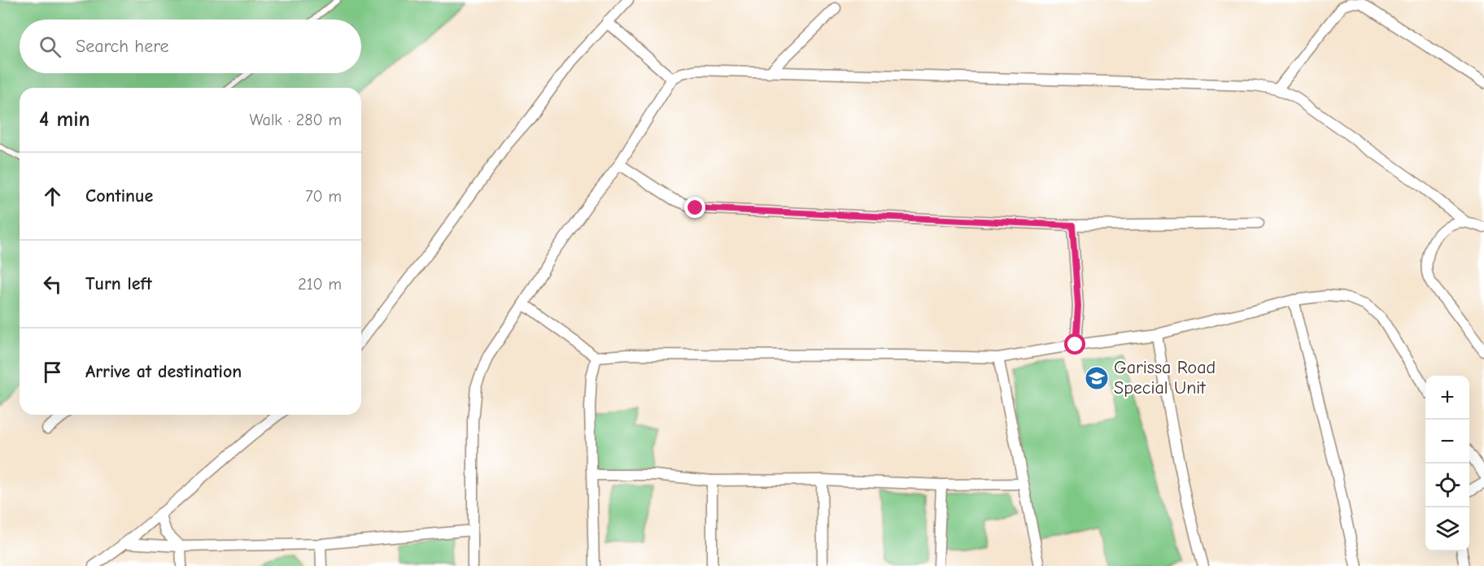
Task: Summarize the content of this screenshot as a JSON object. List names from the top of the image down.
{
  "places": {
    "school or university": ["Garissa Road Special Unit"]
  },
  "page": {
    "search": "Search here",
    "heading": ["4 min", "Walk · 280 m"],
    "list": [
      ["Continue", "70 m"],
      ["Turn left", "210 m"],
      "Arrive at destination"
    ],
    "map_buttons": ["+", "−"]
  }
}
